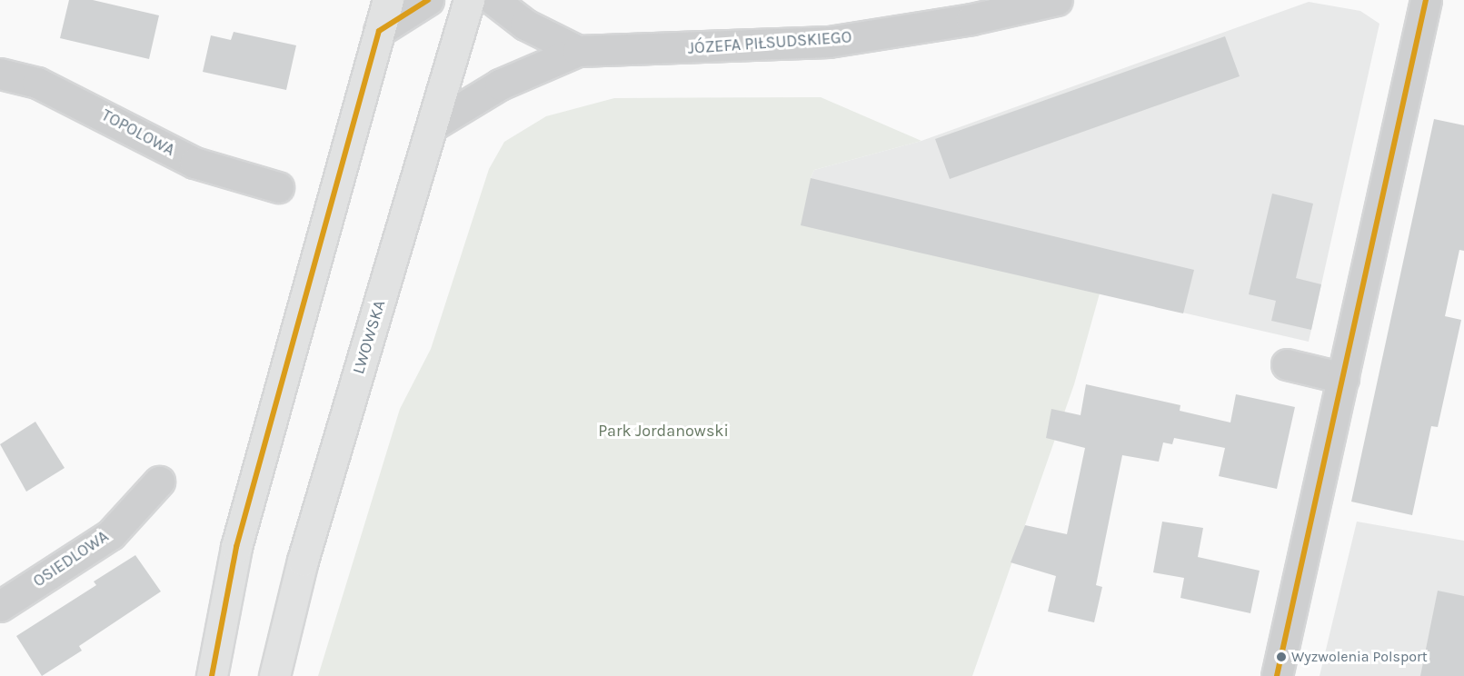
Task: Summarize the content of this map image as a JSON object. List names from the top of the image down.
{
  "streets": {
    "main road": ["LWOWSKA"],
    "street": ["JÓZEFA PIŁSUDSKIEGO", "TOPOLOWA", "OSIEDLOWA"]
  },
  "crossings": [
    ["JÓZEFA PIŁSUDSKIEGO", "LWOWSKA"]
  ],
  "parks": ["Park Jordanowski"],
  "places": ["Wyzwolenia Polsport"]
}
